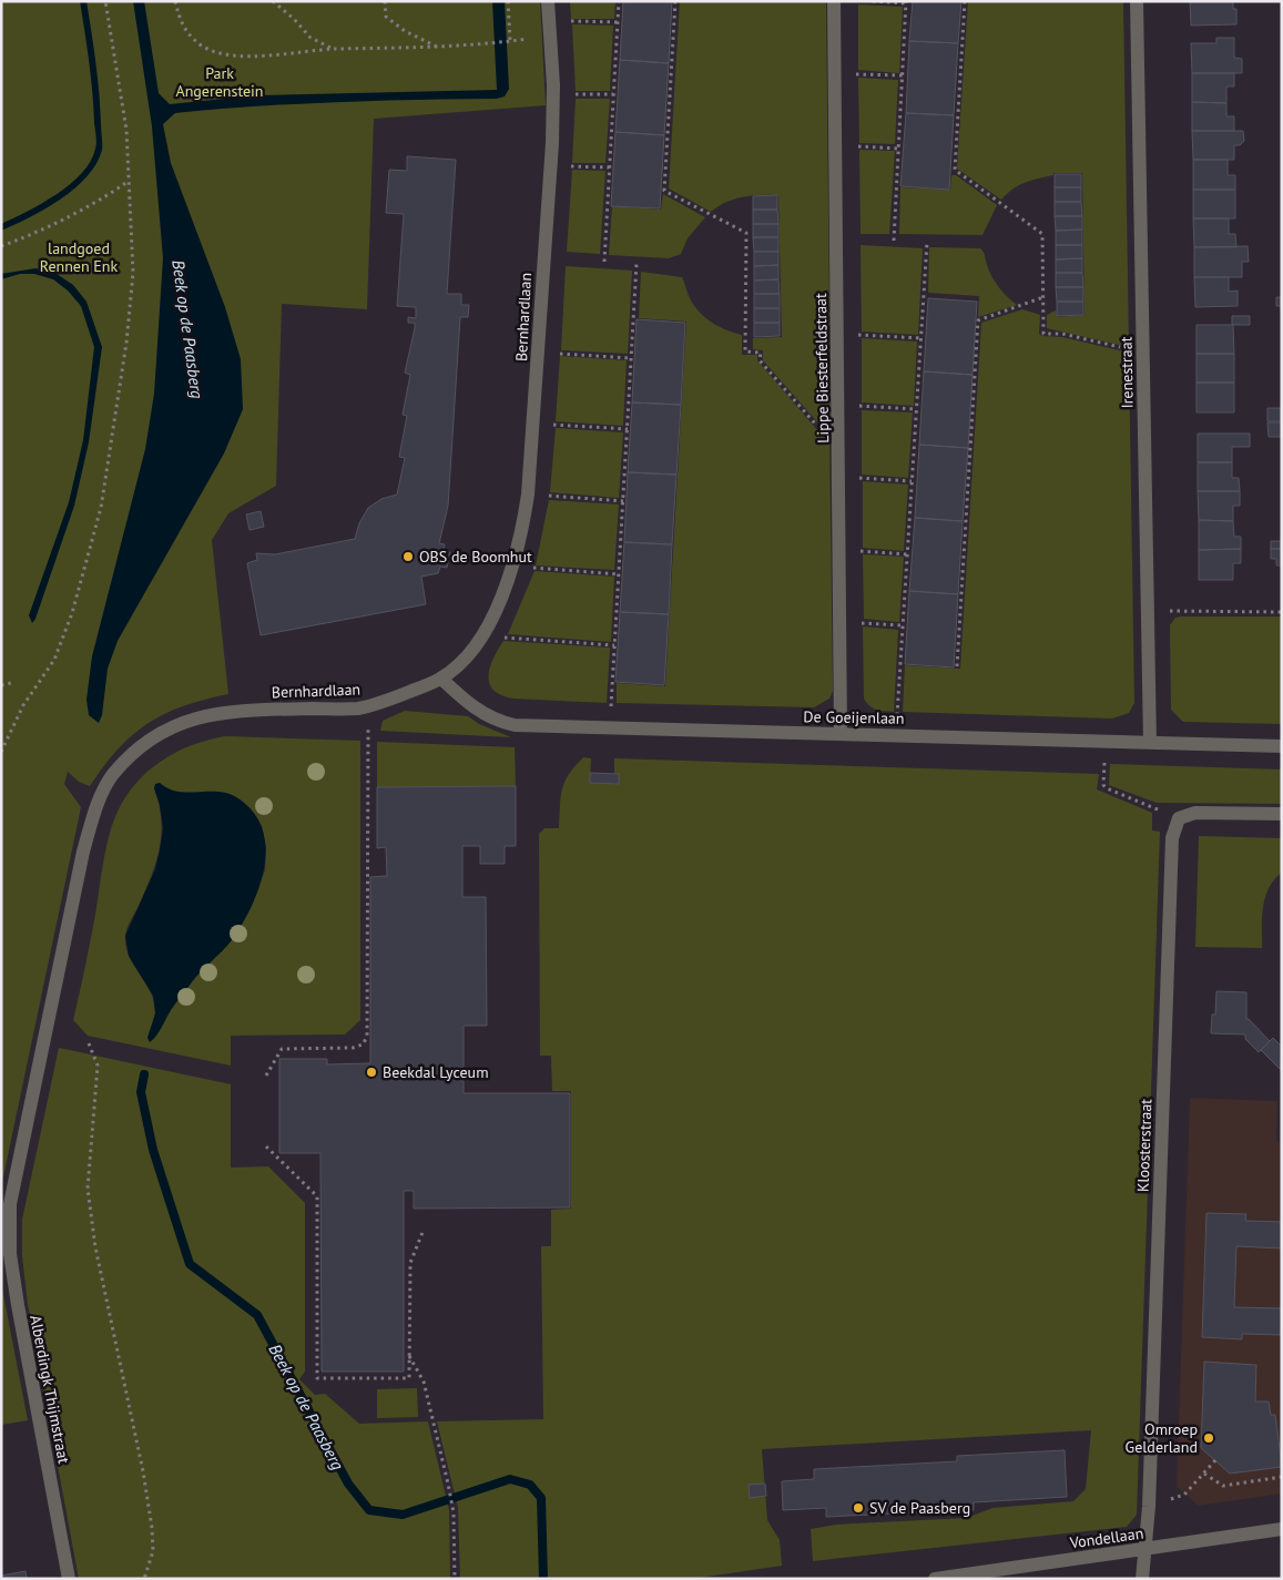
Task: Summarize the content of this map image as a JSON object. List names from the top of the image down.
{
  "streets": {
    "street": [
      "Bernhardlaan",
      "Lippe Biesterfeldstraat",
      "Irenestraat",
      "De Goeijenlaan",
      "Kloosterstraat",
      "Alberdingk Thijmstraat",
      "Vondellaan"
    ]
  },
  "crossings": [
    ["Bernhardlaan", "De Goeijenlaan"],
    ["Bernhardlaan", "Alberdingk Thijmstraat"],
    ["Lippe Biesterfeldstraat", "De Goeijenlaan"],
    ["Irenestraat", "De Goeijenlaan"],
    ["Kloosterstraat", "Vondellaan"]
  ],
  "water": ["Beek op de Paasberg"],
  "parks": ["Park Angerenstein", "landgoed Rennen Enk"],
  "places": [
    "OBS de Boomhut",
    "Beekdal Lyceum",
    "Omroep Gelderland",
    "SV de Paasberg"
  ]
}
